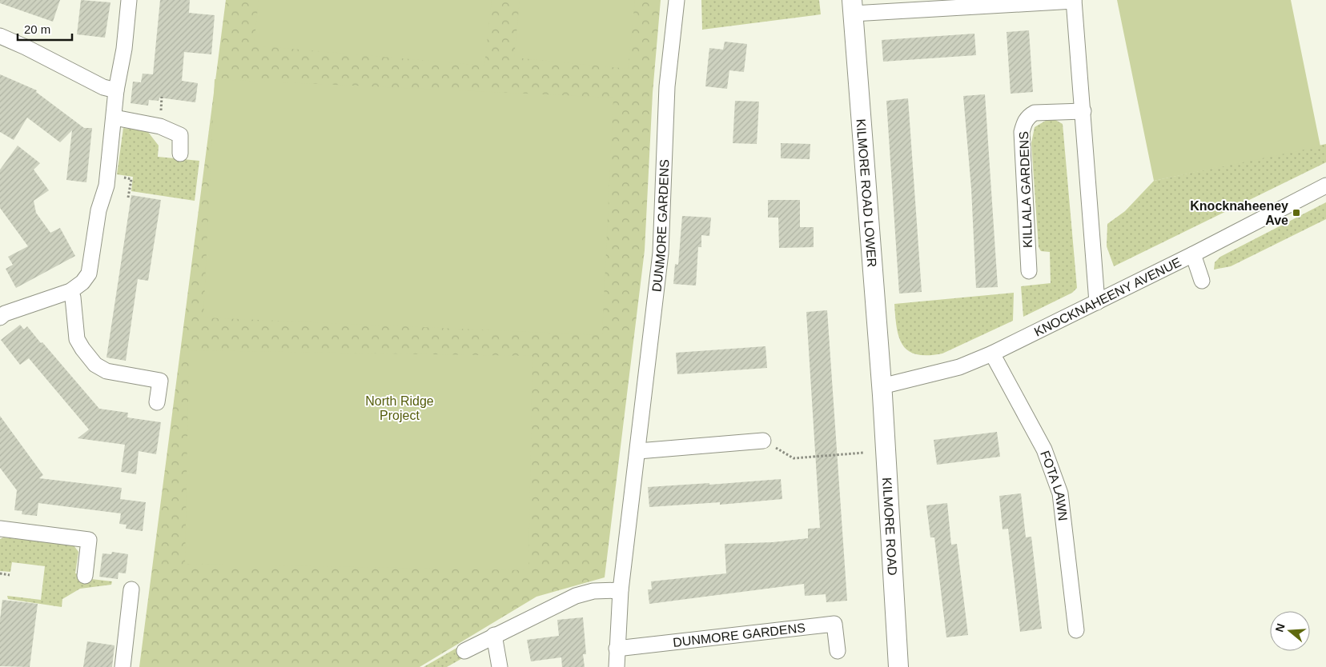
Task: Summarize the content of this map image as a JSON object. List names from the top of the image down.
{
  "streets": {
    "street": [
      "KILLALA GARDENS",
      "KILMORE ROAD LOWER",
      "DUNMORE GARDENS",
      "KNOCKNAHEENY AVENUE",
      "FOTA LAWN",
      "KILMORE ROAD"
    ]
  },
  "crossings": [
    ["KILMORE ROAD LOWER", "KNOCKNAHEENY AVENUE"],
    ["KILMORE ROAD LOWER", "KILMORE ROAD"],
    ["KNOCKNAHEENY AVENUE", "FOTA LAWN"],
    ["KNOCKNAHEENY AVENUE", "KILMORE ROAD"]
  ],
  "parks": ["North Ridge Project"],
  "places": {
    "transit": ["Knocknaheeney Ave"]
  },
  "scale_bar": "20 m",
  "north": "left"
}
